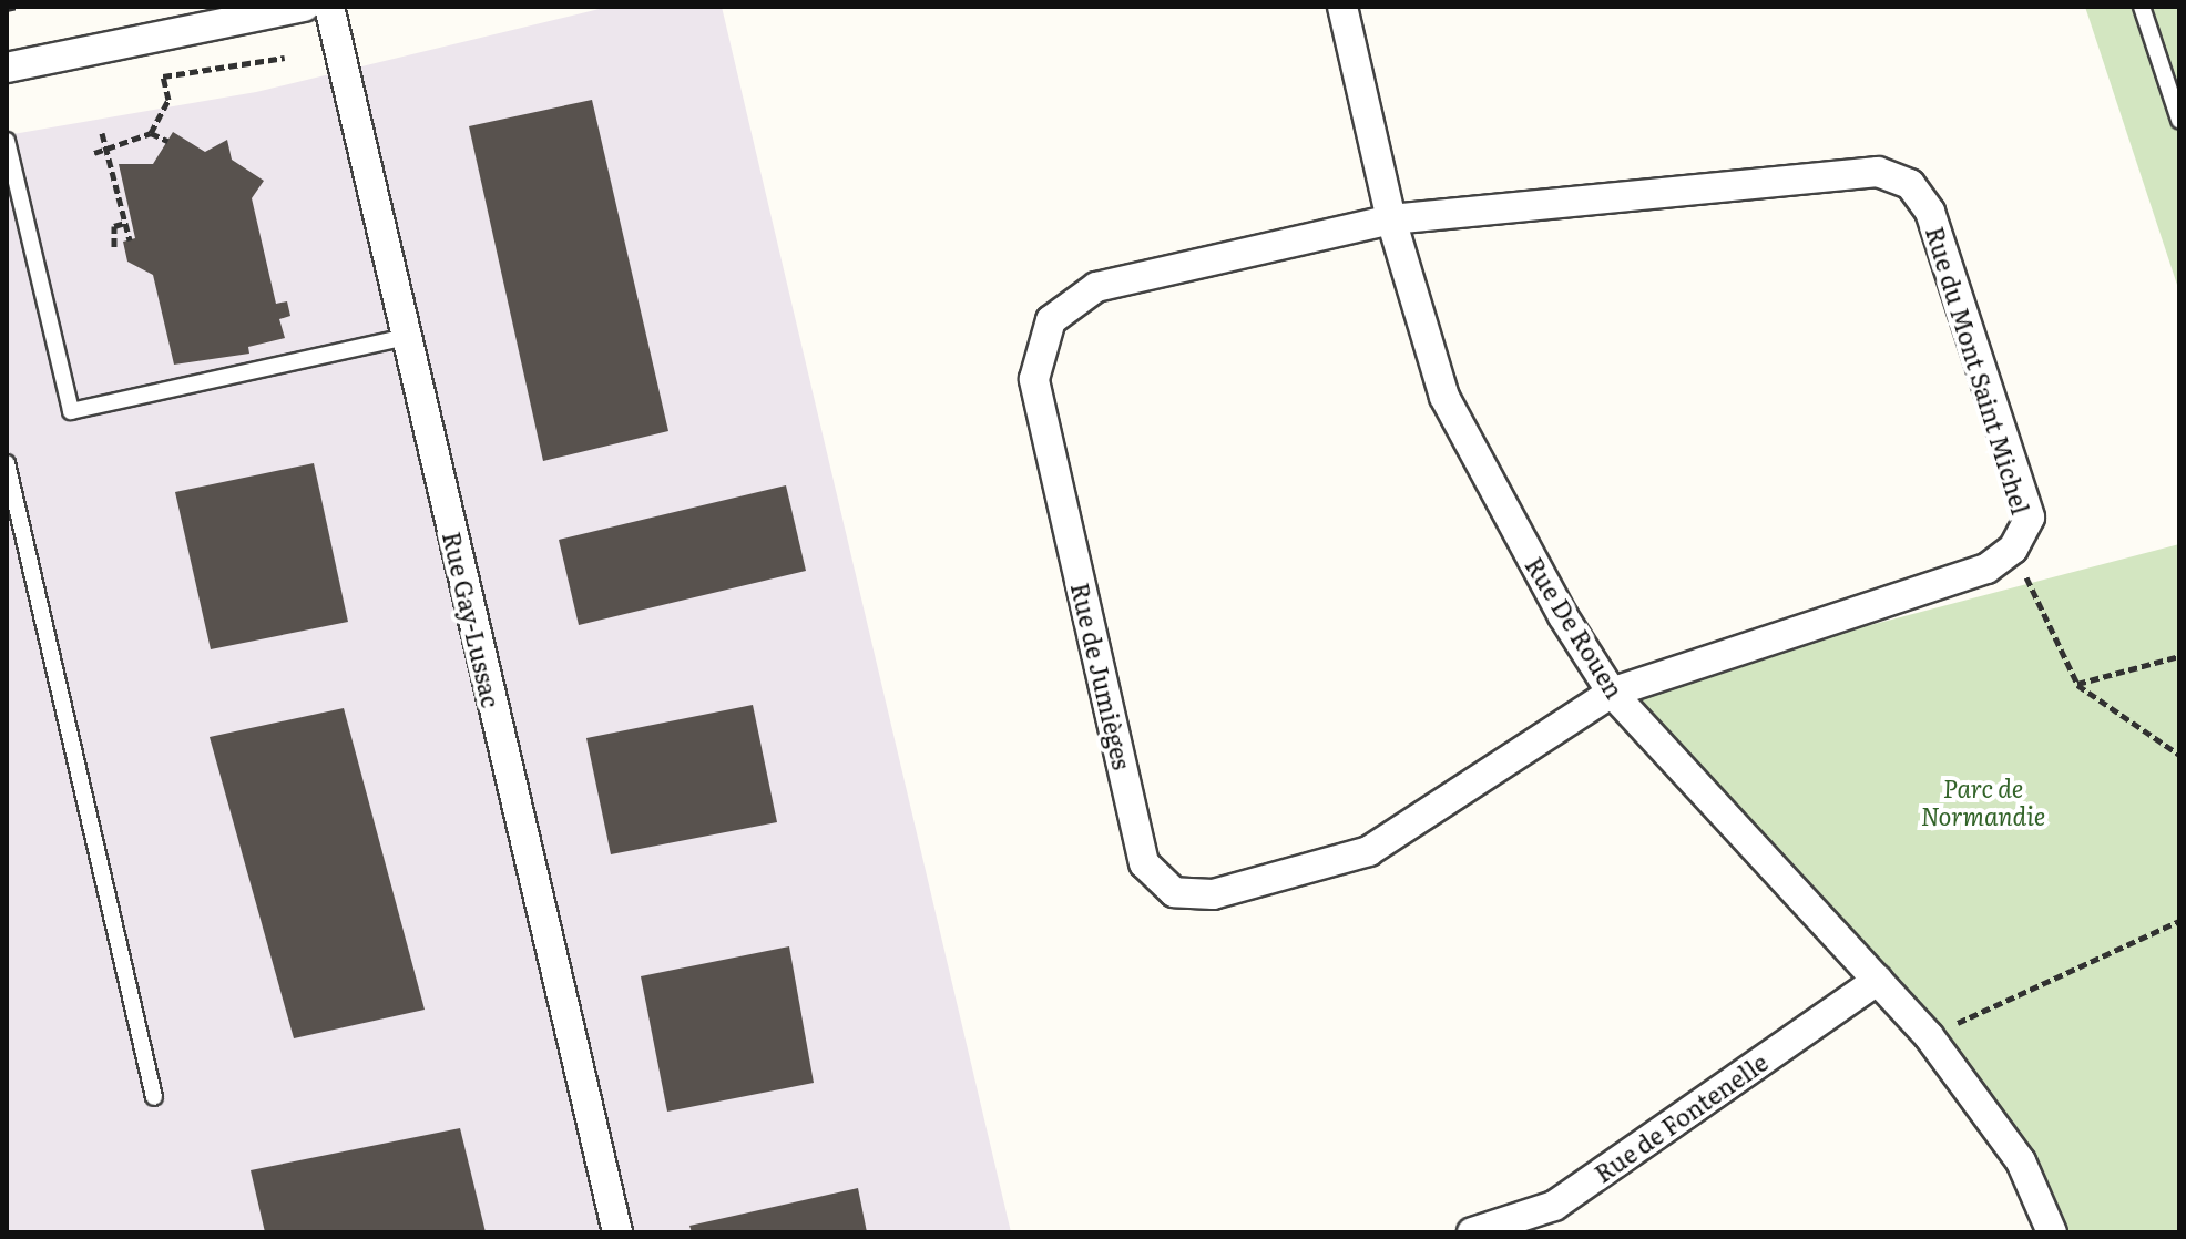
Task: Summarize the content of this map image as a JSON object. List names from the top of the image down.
{
  "streets": {
    "street": [
      "Rue du Mont Saint Michel",
      "Rue Gay-Lussac",
      "Rue De Rouen",
      "Rue de Jumièges",
      "Rue de Fontenelle"
    ]
  },
  "crossings": [
    ["Rue du Mont Saint Michel", "Rue De Rouen"],
    ["Rue du Mont Saint Michel", "Rue de Jumièges"],
    ["Rue De Rouen", "Rue de Jumièges"],
    ["Rue De Rouen", "Rue de Fontenelle"]
  ],
  "parks": ["Parc de Normandie"]
}
